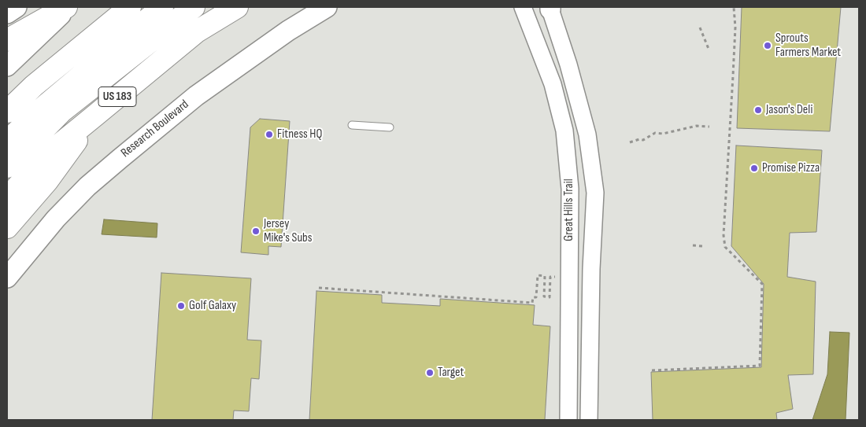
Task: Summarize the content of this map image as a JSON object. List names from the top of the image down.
{
  "streets": {
    "highway": ["US 183"],
    "main road": ["Research Boulevard"],
    "street": ["Great Hills Trail"]
  },
  "places": [
    "Sprouts Farmers Market",
    "Jason's Deli",
    "Fitness HQ",
    "Promise Pizza",
    "Jersey Mike's Subs",
    "Golf Galaxy",
    "Target"
  ]
}
